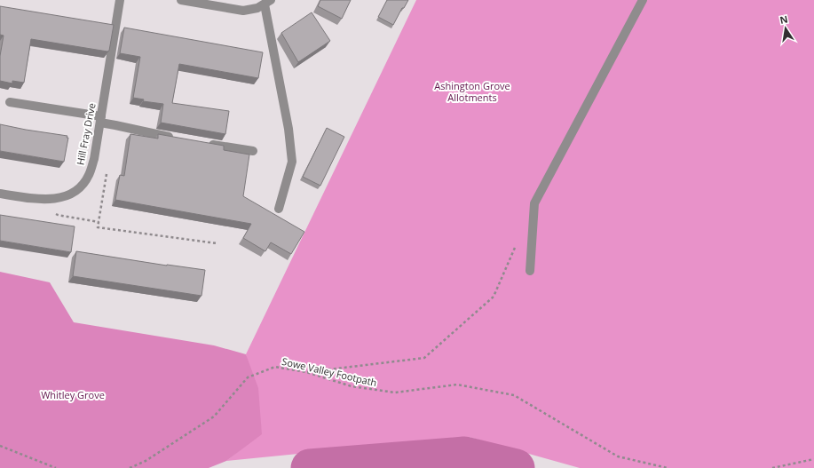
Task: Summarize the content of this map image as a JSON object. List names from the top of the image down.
{
  "streets": {
    "street": ["Hill Fray Drive"],
    "path": ["Sowe Valley Footpath"]
  },
  "parks": ["Ashington Grove Allotments", "Whitley Grove"],
  "north": "top"
}
